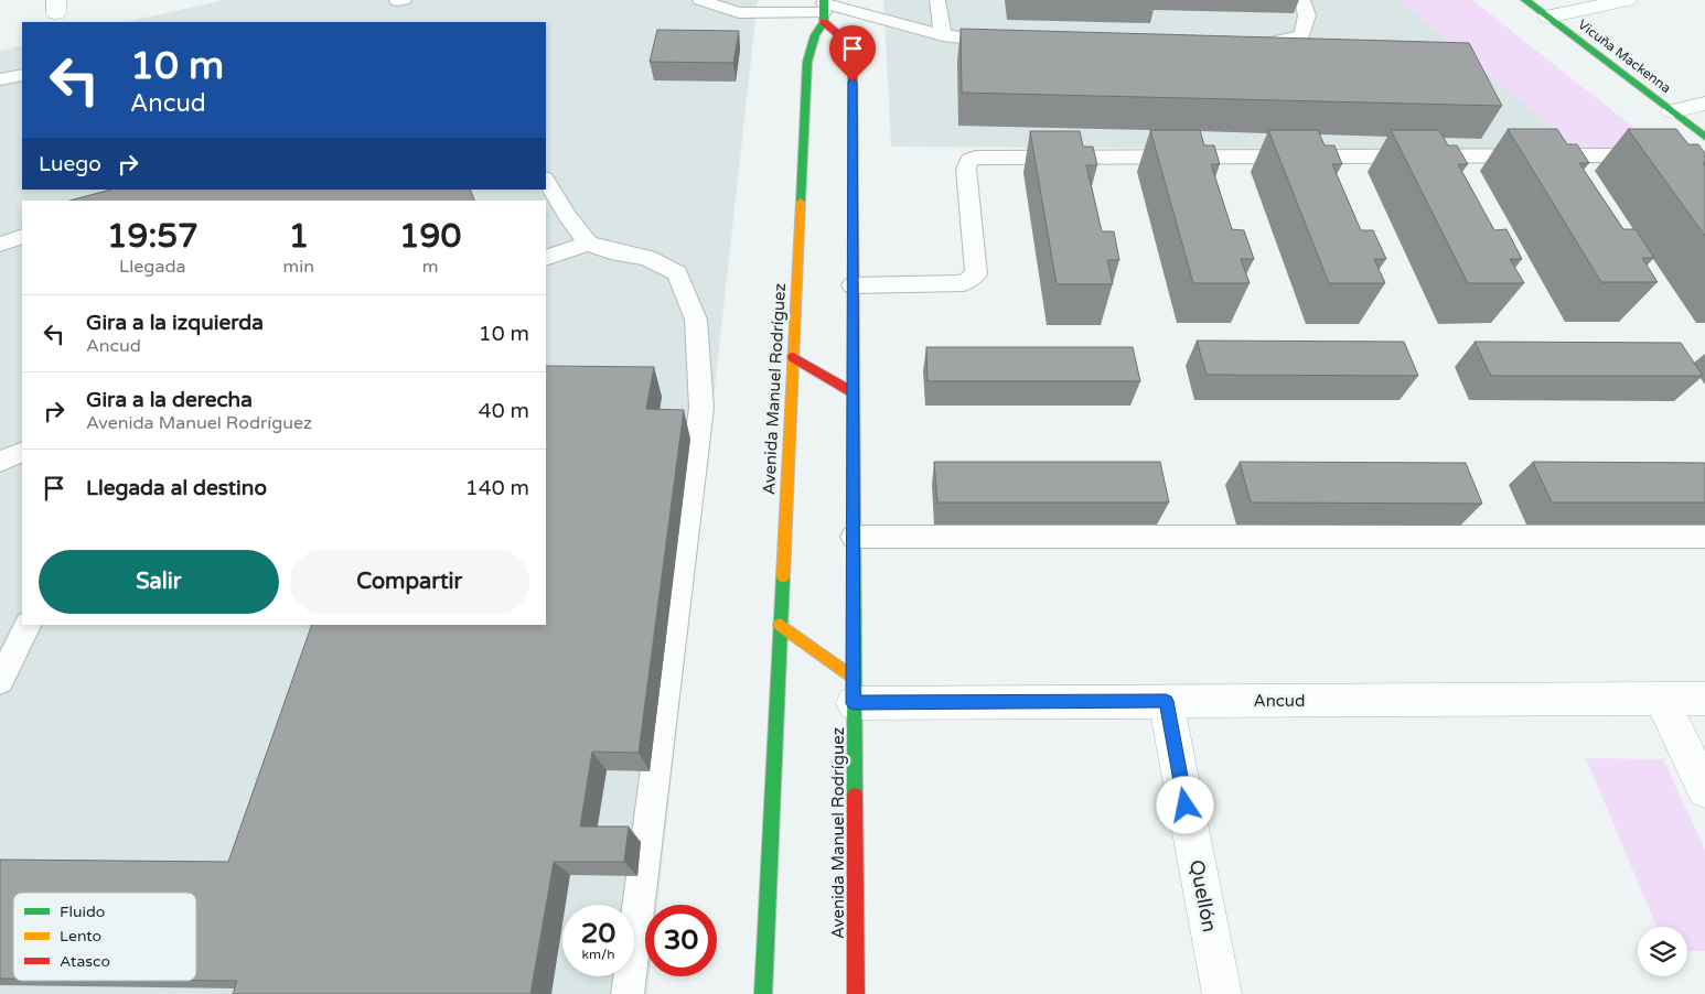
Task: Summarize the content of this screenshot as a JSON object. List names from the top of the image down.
{
  "streets": {
    "main road": ["Vicuña Mackenna", "Avenida Manuel Rodríguez"],
    "street": ["Ancud", "Quellón"]
  },
  "crossings": [
    ["Avenida Manuel Rodríguez", "Ancud"],
    ["Ancud", "Quellón"]
  ],
  "legend": ["Fluido", "Lento", "Atasco"],
  "page": {
    "turn": ["10 m", "Ancud"],
    "then": "Luego",
    "eta": [
      "19:57",
      "Llegada",
      "1",
      "min",
      "190",
      "m"
    ],
    "list": [
      {
        "name": "Gira a la izquierda",
        "note": "Ancud",
        "value": "10 m"
      },
      {
        "name": "Gira a la derecha",
        "note": "Avenida Manuel Rodríguez",
        "value": "40 m"
      },
      {
        "name": "Llegada al destino",
        "value": "140 m"
      }
    ],
    "buttons": ["Salir", "Compartir"],
    "speed": "20 km/h",
    "limit": "30"
  }
}
